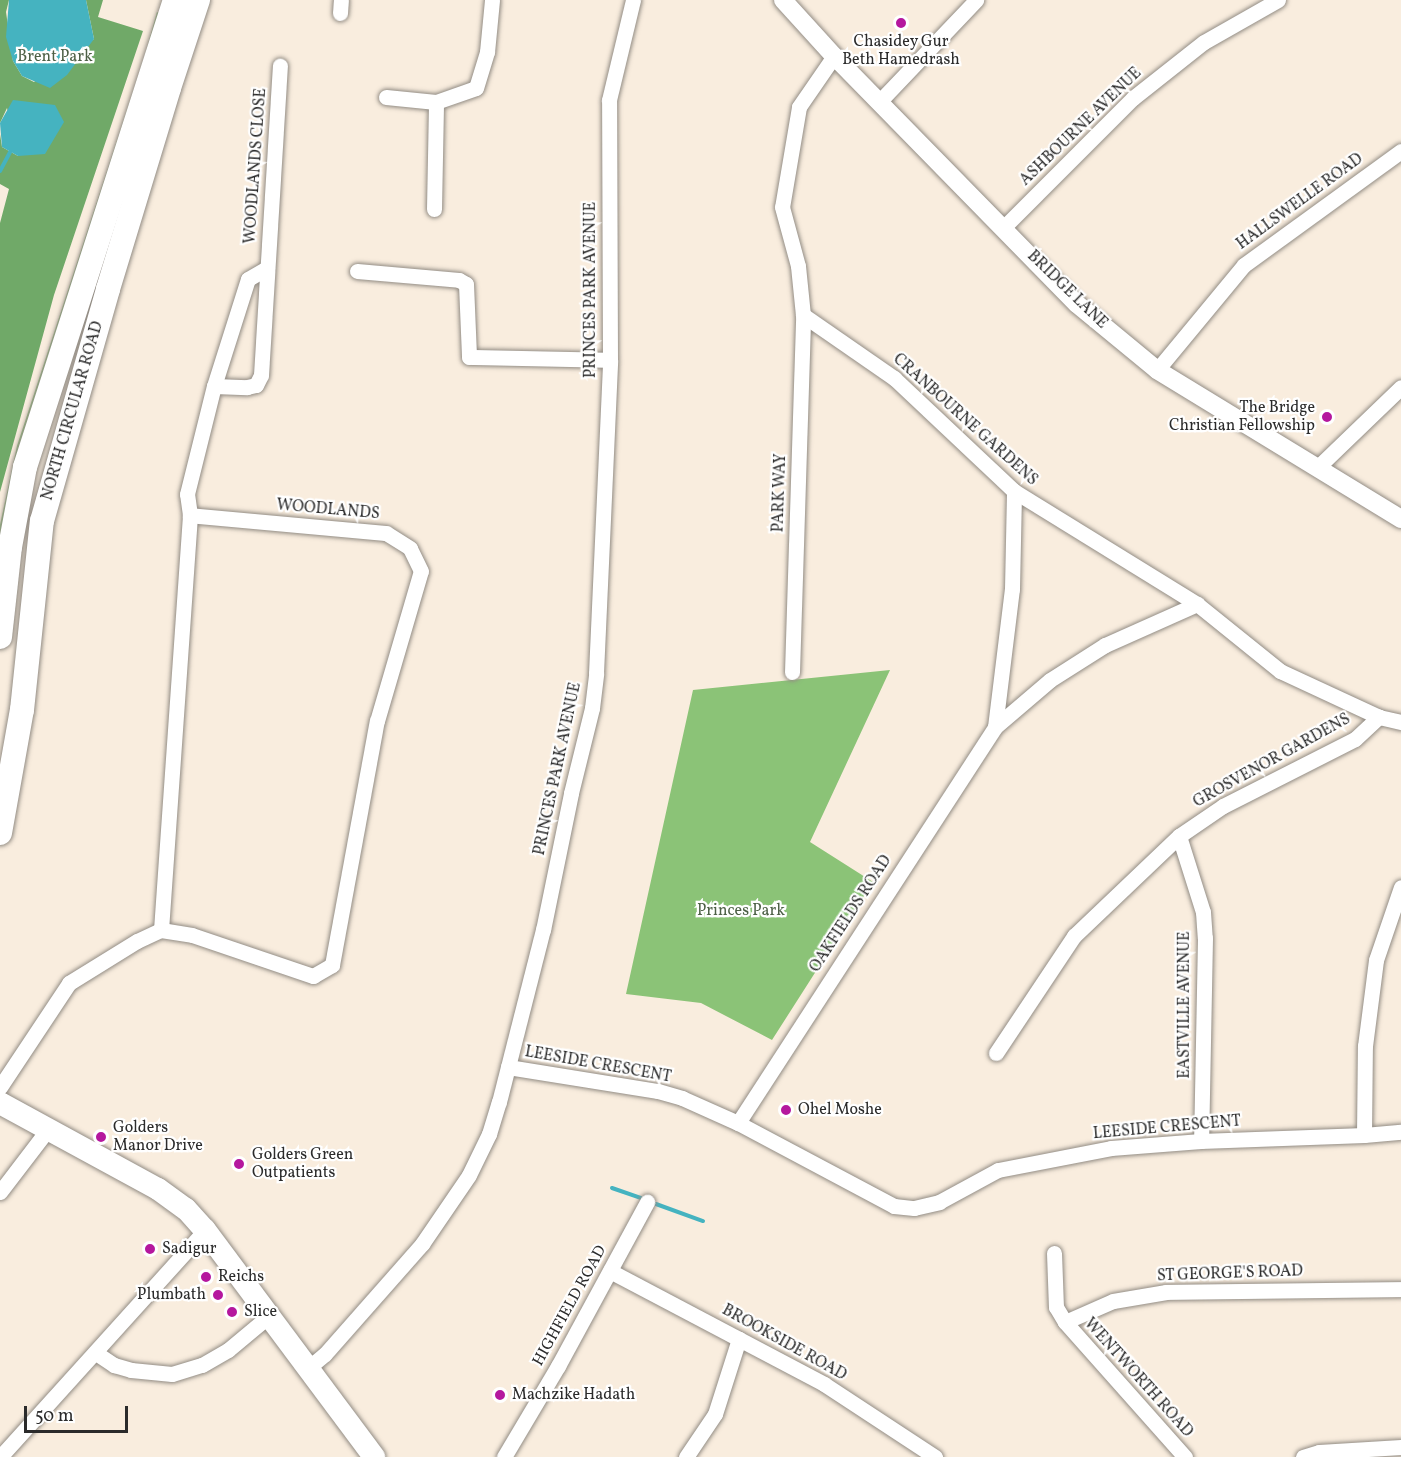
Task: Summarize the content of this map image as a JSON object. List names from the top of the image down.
{
  "streets": {
    "highway": ["NORTH CIRCULAR ROAD"],
    "street": [
      "ASHBOURNE AVENUE",
      "WOODLANDS CLOSE",
      "HALLSWELLE ROAD",
      "PRINCES PARK AVENUE",
      "BRIDGE LANE",
      "CRANBOURNE GARDENS",
      "PARK WAY",
      "WOODLANDS",
      "GROSVENOR GARDENS",
      "OAKFIELDS ROAD",
      "EASTVILLE AVENUE",
      "LEESIDE CRESCENT",
      "ST GEORGE'S ROAD",
      "HIGHFIELD ROAD",
      "BROOKSIDE ROAD",
      "WENTWORTH ROAD"
    ]
  },
  "crossings": [
    ["ASHBOURNE AVENUE", "BRIDGE LANE"],
    ["WOODLANDS CLOSE", "WOODLANDS"],
    ["HALLSWELLE ROAD", "BRIDGE LANE"],
    ["PRINCES PARK AVENUE", "LEESIDE CRESCENT"],
    ["CRANBOURNE GARDENS", "PARK WAY"],
    ["CRANBOURNE GARDENS", "GROSVENOR GARDENS"],
    ["CRANBOURNE GARDENS", "OAKFIELDS ROAD"],
    ["GROSVENOR GARDENS", "EASTVILLE AVENUE"],
    ["OAKFIELDS ROAD", "LEESIDE CRESCENT"],
    ["EASTVILLE AVENUE", "LEESIDE CRESCENT"],
    ["ST GEORGE'S ROAD", "WENTWORTH ROAD"],
    ["HIGHFIELD ROAD", "BROOKSIDE ROAD"]
  ],
  "parks": ["Brent Park", "Princes Park"],
  "places": [
    "Chasidey Gur Beth Hamedrash",
    "The Bridge Christian Fellowship",
    "Ohel Moshe",
    "Golders Manor Drive",
    "Golders Green Outpatients",
    "Sadigur",
    "Reichs",
    "Plumbath",
    "Slice",
    "Machzike Hadath"
  ],
  "scale_bar": "50 m"
}
